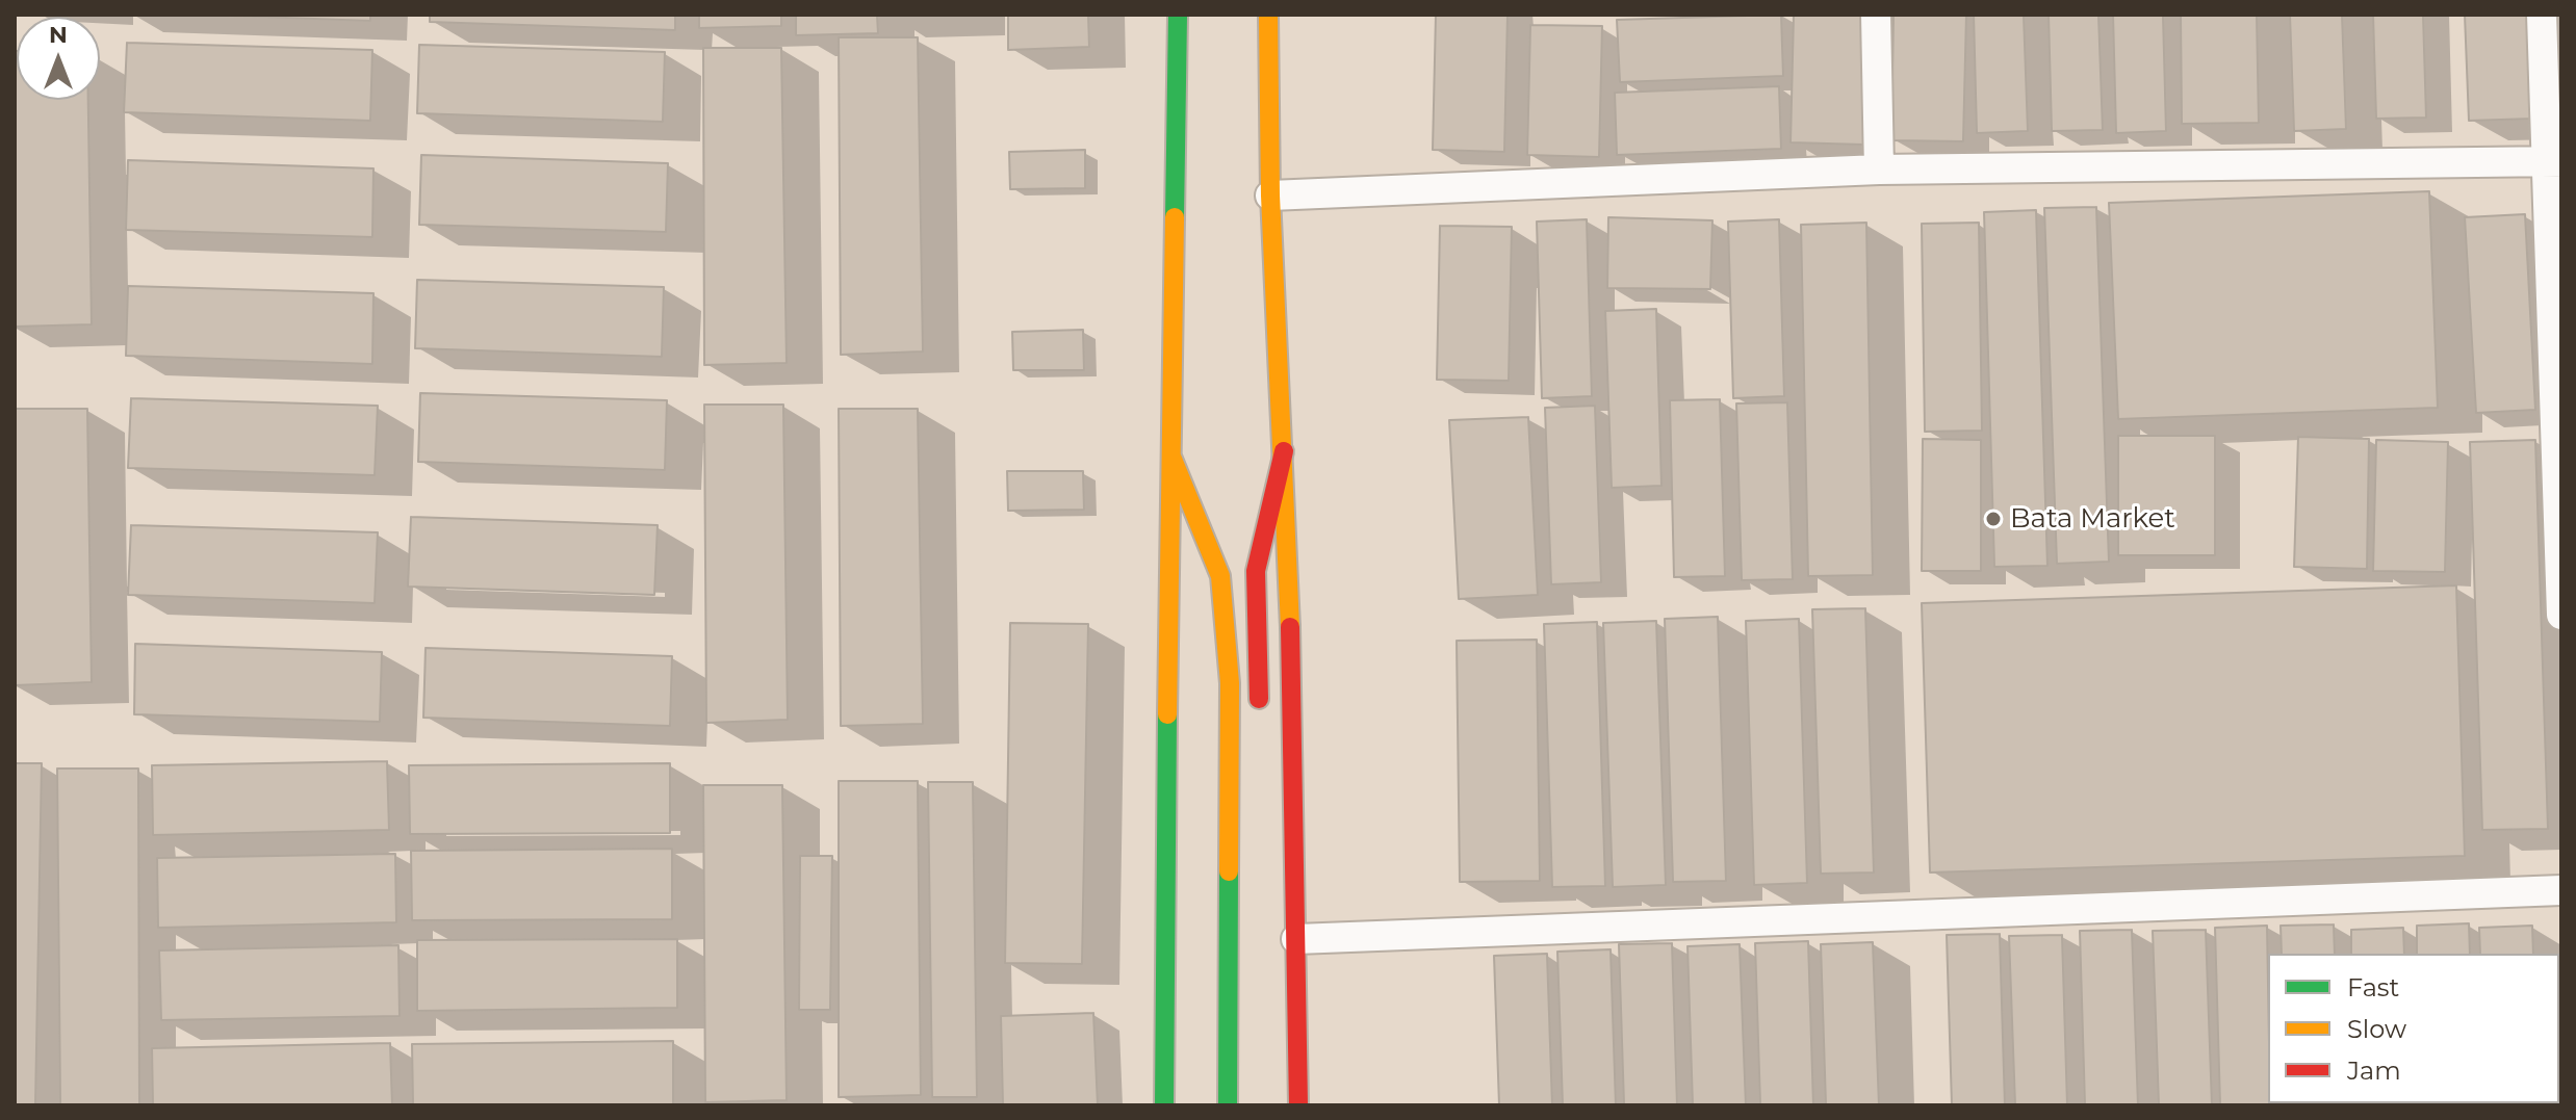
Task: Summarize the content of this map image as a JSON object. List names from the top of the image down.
{
  "places": ["Bata Market"],
  "legend": ["Fast", "Slow", "Jam"],
  "north": "top"
}
